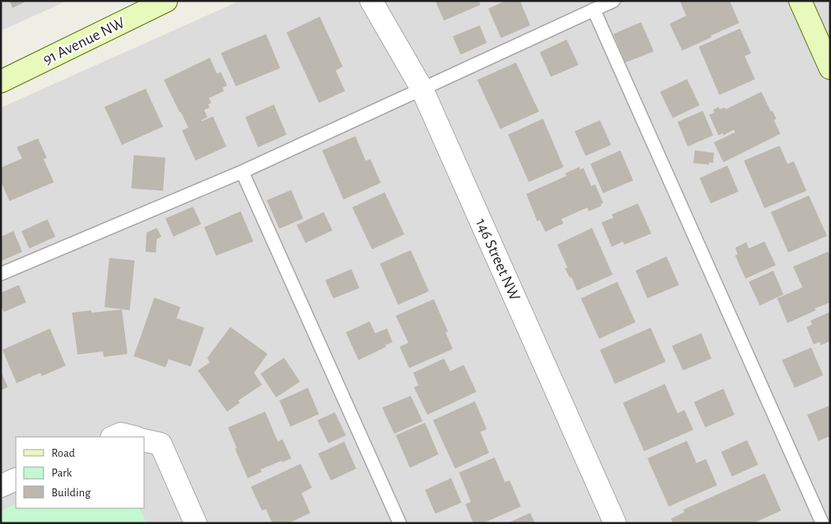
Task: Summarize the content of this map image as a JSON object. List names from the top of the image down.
{
  "streets": {
    "street": ["91 Avenue NW", "146 Street NW"]
  },
  "legend": ["Road", "Park", "Building"]
}
